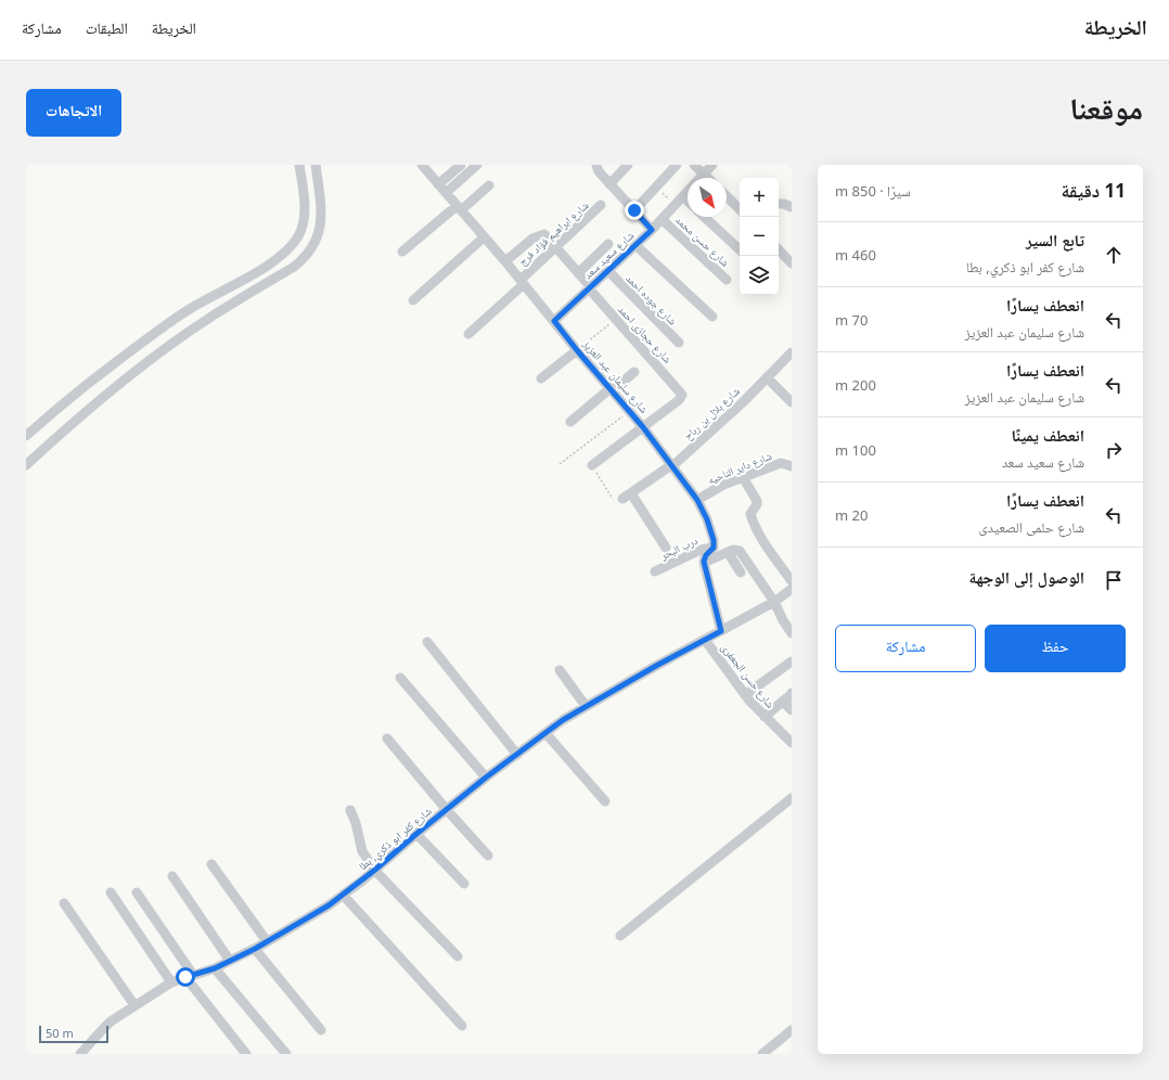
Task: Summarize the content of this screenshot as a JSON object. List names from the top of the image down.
{
  "streets": {
    "street": [
      "شارع ابراهيم فؤاد فرج",
      "شارع حسن محمد",
      "شارع سعيد سعد",
      "شارع جوده احمد",
      "شارع حجازى احمد",
      "شارع سليمان عبد العزيز",
      "شارع بلال بن رباح",
      "شارع داير الناحيه",
      "درب البحر",
      "شارع حسن الجعفرى",
      "شارع كفر ابو ذكري, بطا"
    ]
  },
  "crossings": [
    ["شارع ابراهيم فؤاد فرج", "شارع حجازى احمد"],
    ["شارع ابراهيم فؤاد فرج", "شارع سليمان عبد العزيز"],
    ["شارع حسن محمد", "شارع سعيد سعد"],
    ["شارع سعيد سعد", "شارع جوده احمد"],
    ["شارع سعيد سعد", "شارع حجازى احمد"],
    ["شارع سعيد سعد", "شارع سليمان عبد العزيز"],
    ["شارع حجازى احمد", "شارع سليمان عبد العزيز"],
    ["شارع سليمان عبد العزيز", "شارع بلال بن رباح"],
    ["شارع سليمان عبد العزيز", "شارع داير الناحيه"],
    ["شارع سليمان عبد العزيز", "درب البحر"],
    ["شارع حسن الجعفرى", "شارع كفر ابو ذكري, بطا"]
  ],
  "scale_bar": "50 m",
  "north": "bottom right",
  "page": {
    "header": "الخريطة",
    "nav": ["الخريطة", "الطبقات", "مشاركة"],
    "title": "موقعنا",
    "buttons": [
      "الاتجاهات",
      ["حفظ", "مشاركة"]
    ],
    "heading": ["11 دقيقة", "سيرًا · 850 m"],
    "map_buttons": ["+", "−"],
    "list": [
      ["تابع السير", "شارع كفر ابو ذكري, بطا", "460 m"],
      ["انعطف يسارًا", "شارع سليمان عبد العزيز", "70 m"],
      ["انعطف يسارًا", "شارع سليمان عبد العزيز", "200 m"],
      ["انعطف يمينًا", "شارع سعيد سعد", "100 m"],
      ["انعطف يسارًا", "شارع حلمى الصعيدى", "20 m"],
      "الوصول إلى الوجهة"
    ],
    "scale": "50 m"
  }
}
